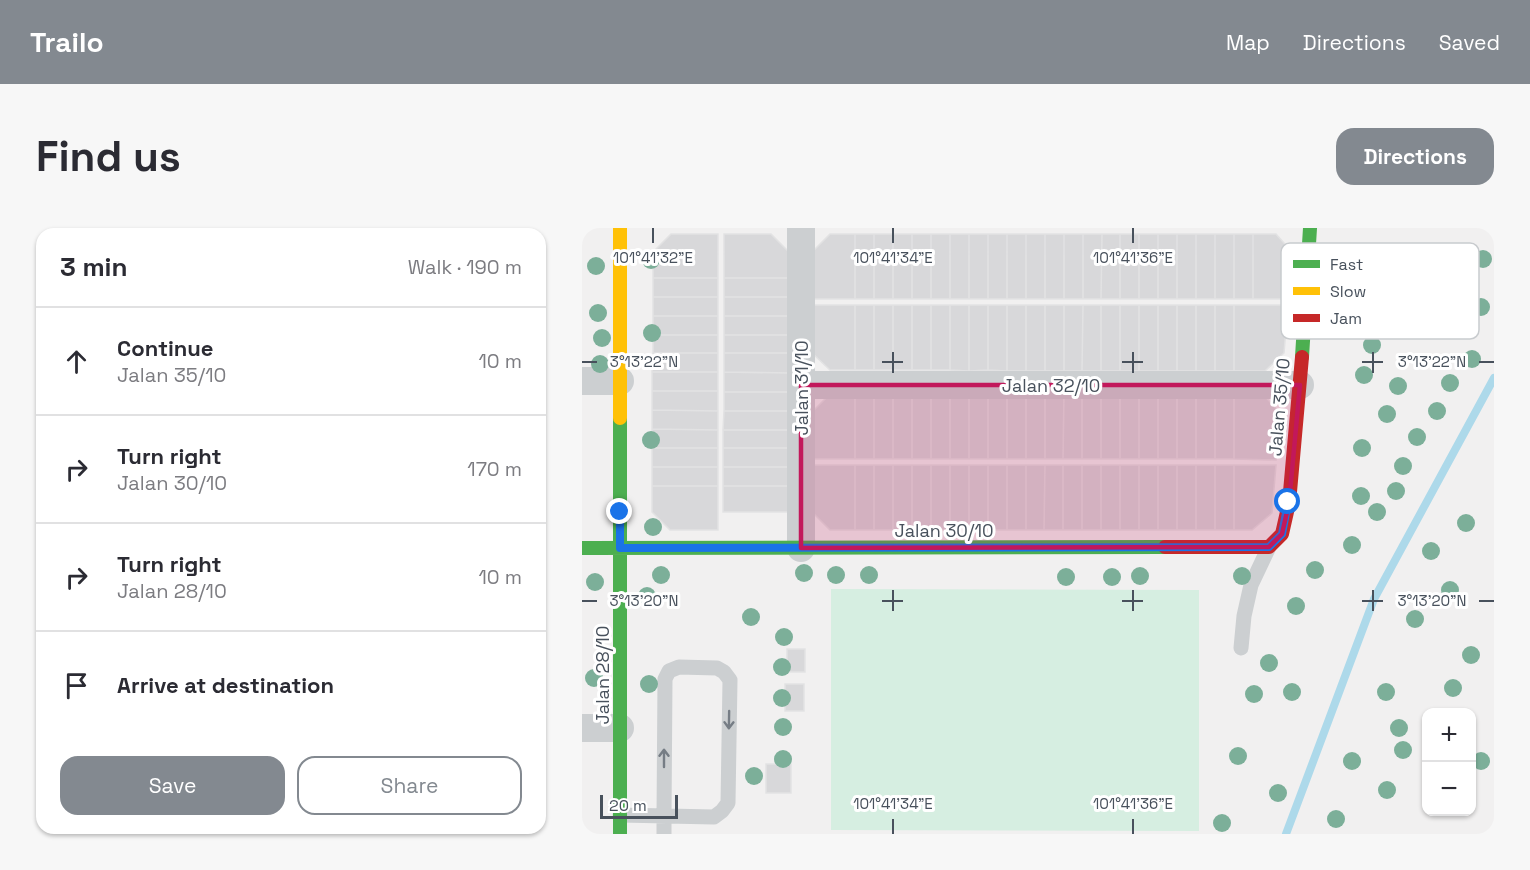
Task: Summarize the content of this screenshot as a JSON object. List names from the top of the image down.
{
  "streets": {
    "street": [
      "Jalan 32/10",
      "Jalan 31/10",
      "Jalan 35/10",
      "Jalan 30/10",
      "Jalan 28/10"
    ]
  },
  "crossings": [
    ["Jalan 32/10", "Jalan 31/10"],
    ["Jalan 32/10", "Jalan 35/10"],
    ["Jalan 31/10", "Jalan 30/10"],
    ["Jalan 35/10", "Jalan 30/10"],
    ["Jalan 30/10", "Jalan 28/10"]
  ],
  "legend": ["Fast", "Slow", "Jam"],
  "scale_bar": "20 m",
  "page": {
    "header": "Trailo",
    "nav": ["Map", "Directions", "Saved"],
    "buttons": [
      "Directions",
      ["Save", "Share"]
    ],
    "title": "Find us",
    "heading": ["3 min", "Walk · 190 m"],
    "list": [
      ["Continue", "Jalan 35/10", "10 m"],
      ["Turn right", "Jalan 30/10", "170 m"],
      ["Turn right", "Jalan 28/10", "10 m"],
      "Arrive at destination"
    ],
    "map_buttons": ["+", "−"],
    "scale": "20 m"
  },
  "coordinates": [
    "101°41'32\"E",
    "101°41'34\"E",
    "101°41'36\"E",
    "3°13'22\"N",
    "3°13'20\"N"
  ]
}
